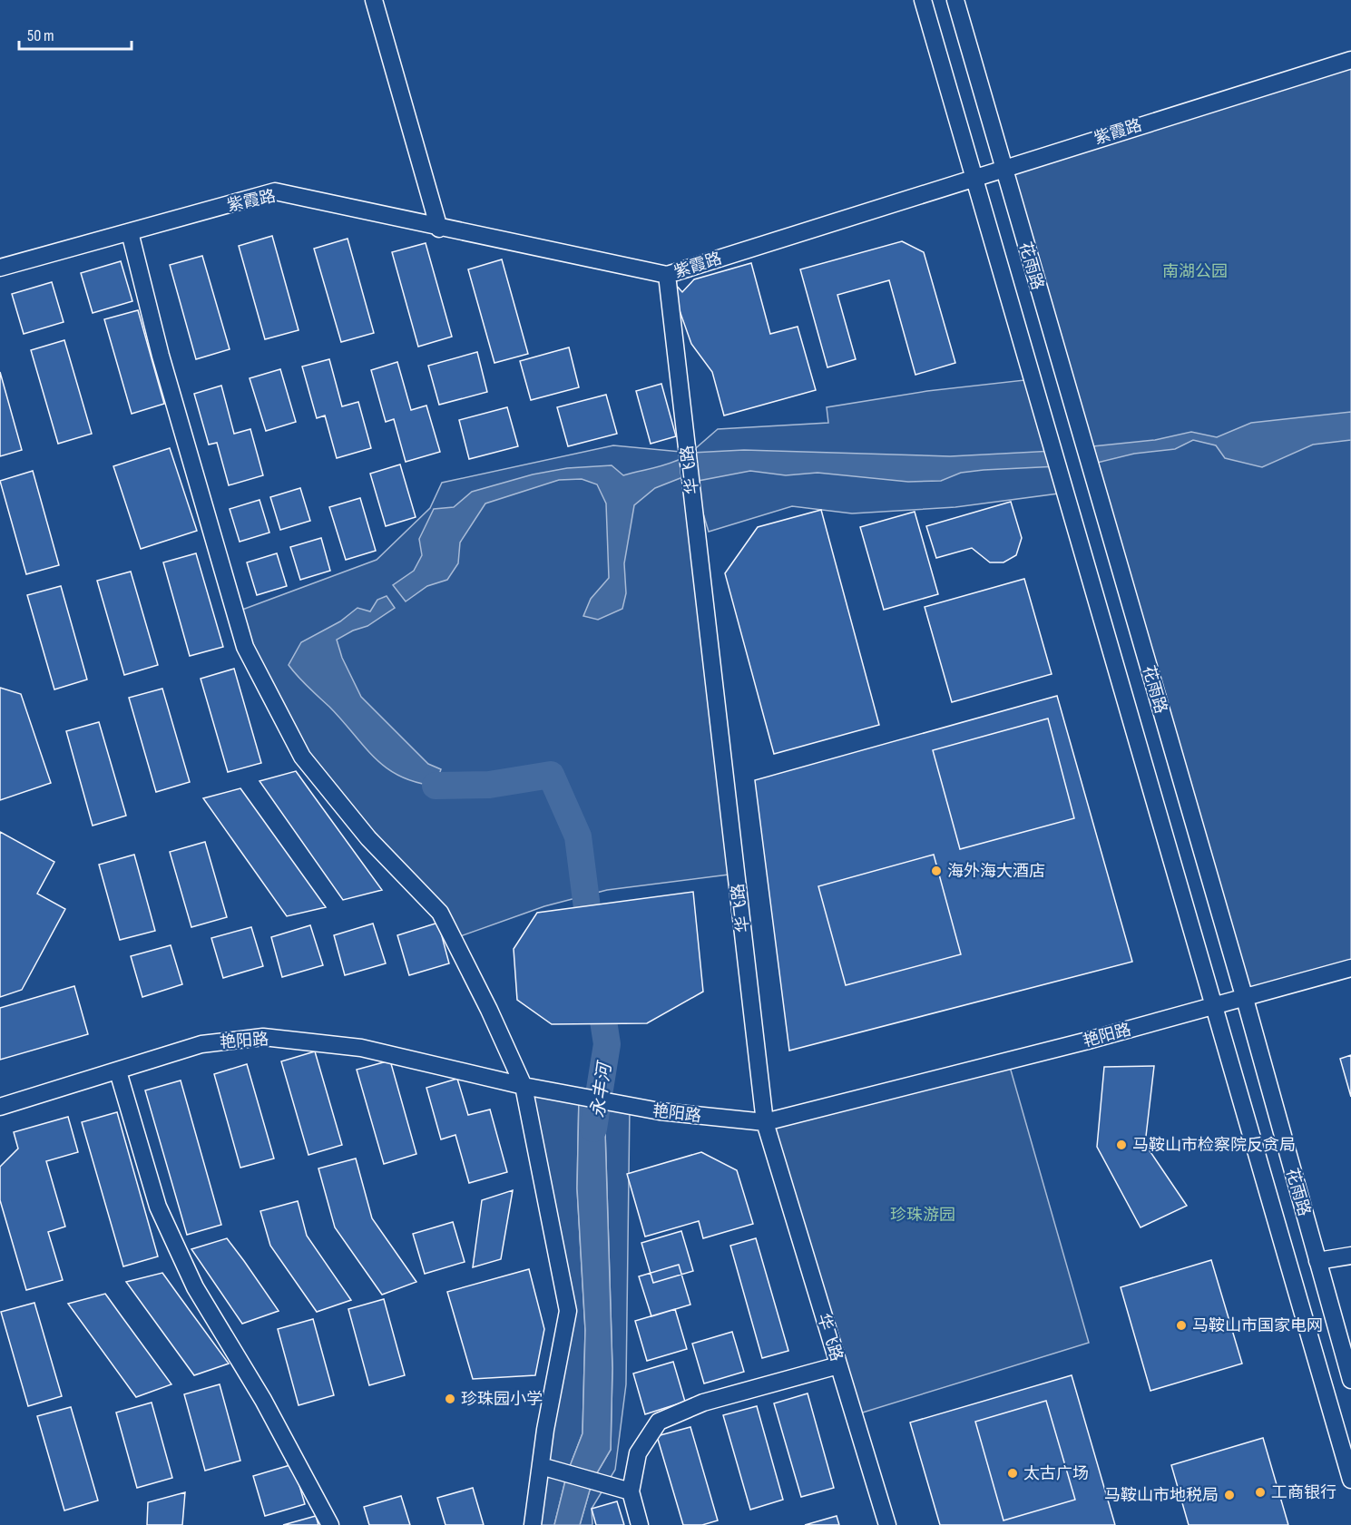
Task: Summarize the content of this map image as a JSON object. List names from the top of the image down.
{
  "streets": {
    "street": [
      "紫霞路",
      "花雨路",
      "华飞路",
      "艳阳路"
    ]
  },
  "crossings": [
    ["紫霞路", "花雨路"],
    ["紫霞路", "华飞路"],
    ["花雨路", "艳阳路"],
    ["华飞路", "艳阳路"]
  ],
  "water": ["永丰河"],
  "parks": ["南湖公园", "珍珠游园"],
  "places": [
    "海外海大酒店",
    "马鞍山市检察院反贪局",
    "马鞍山市国家电网",
    "珍珠园小学",
    "太古广场",
    "工商银行",
    "马鞍山市地税局"
  ],
  "scale_bar": "50 m"
}
